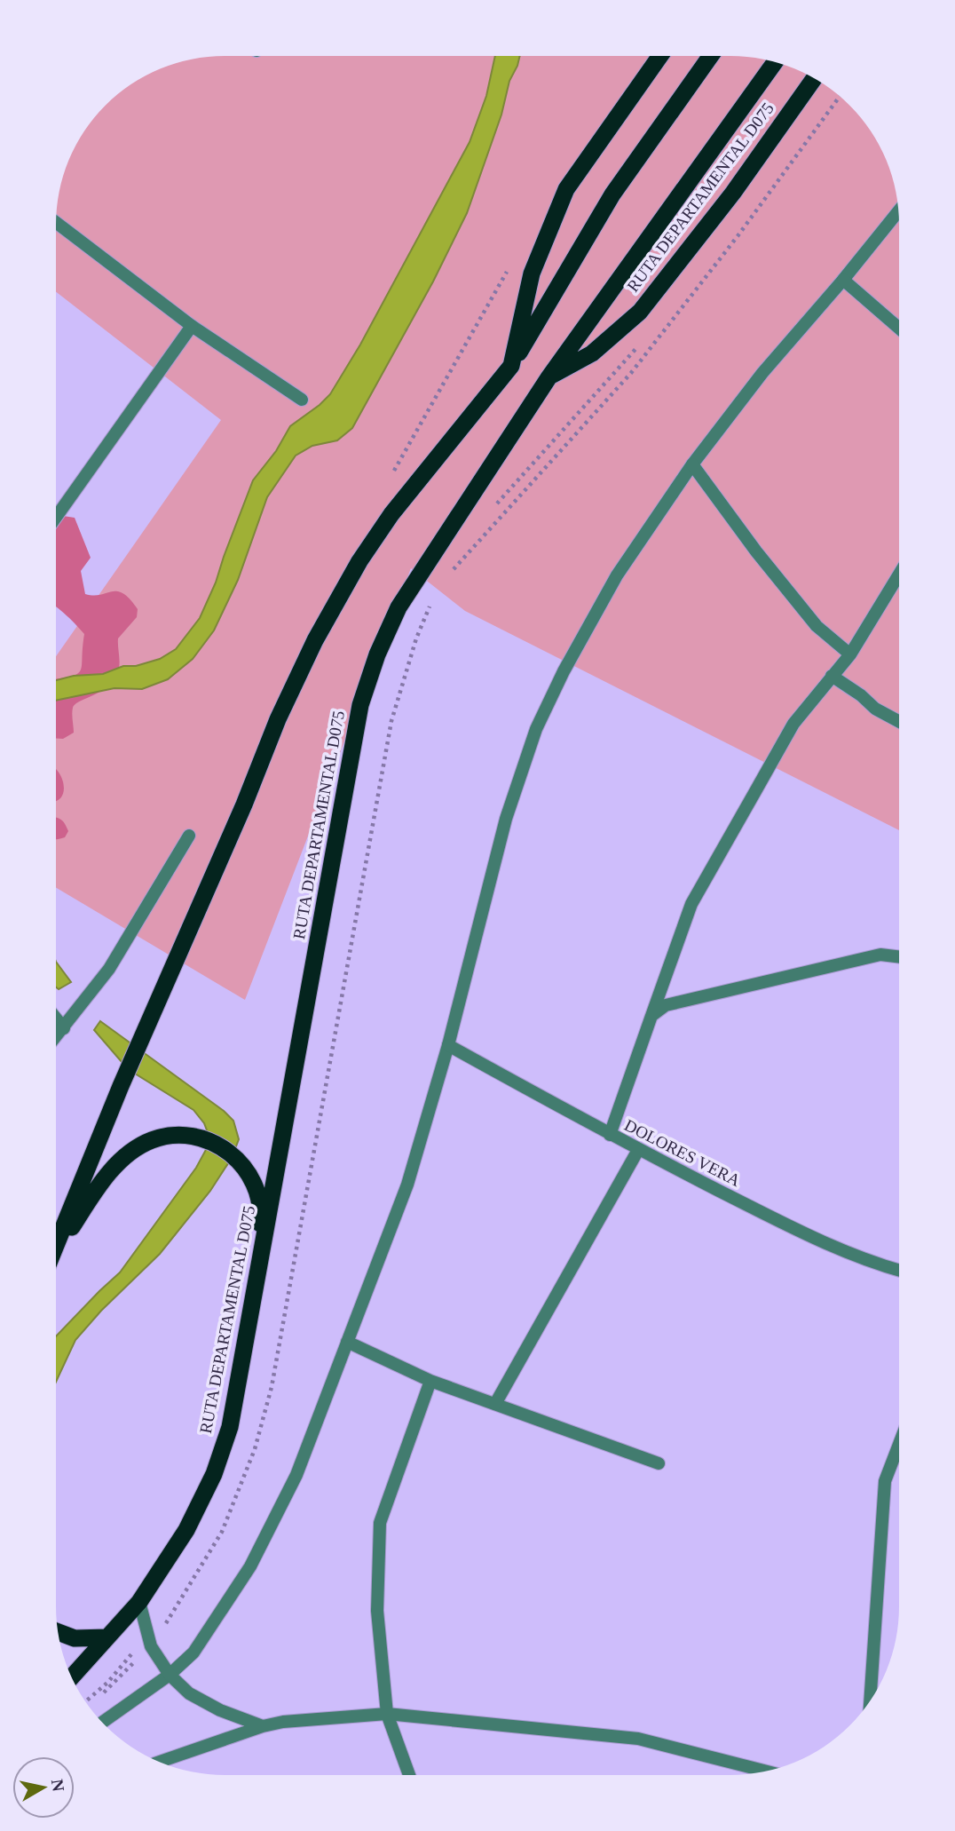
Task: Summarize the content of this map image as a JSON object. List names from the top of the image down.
{
  "streets": {
    "highway": ["RUTA DEPARTAMENTAL D075"],
    "street": ["DOLORES VERA"]
  },
  "north": "right"
}
